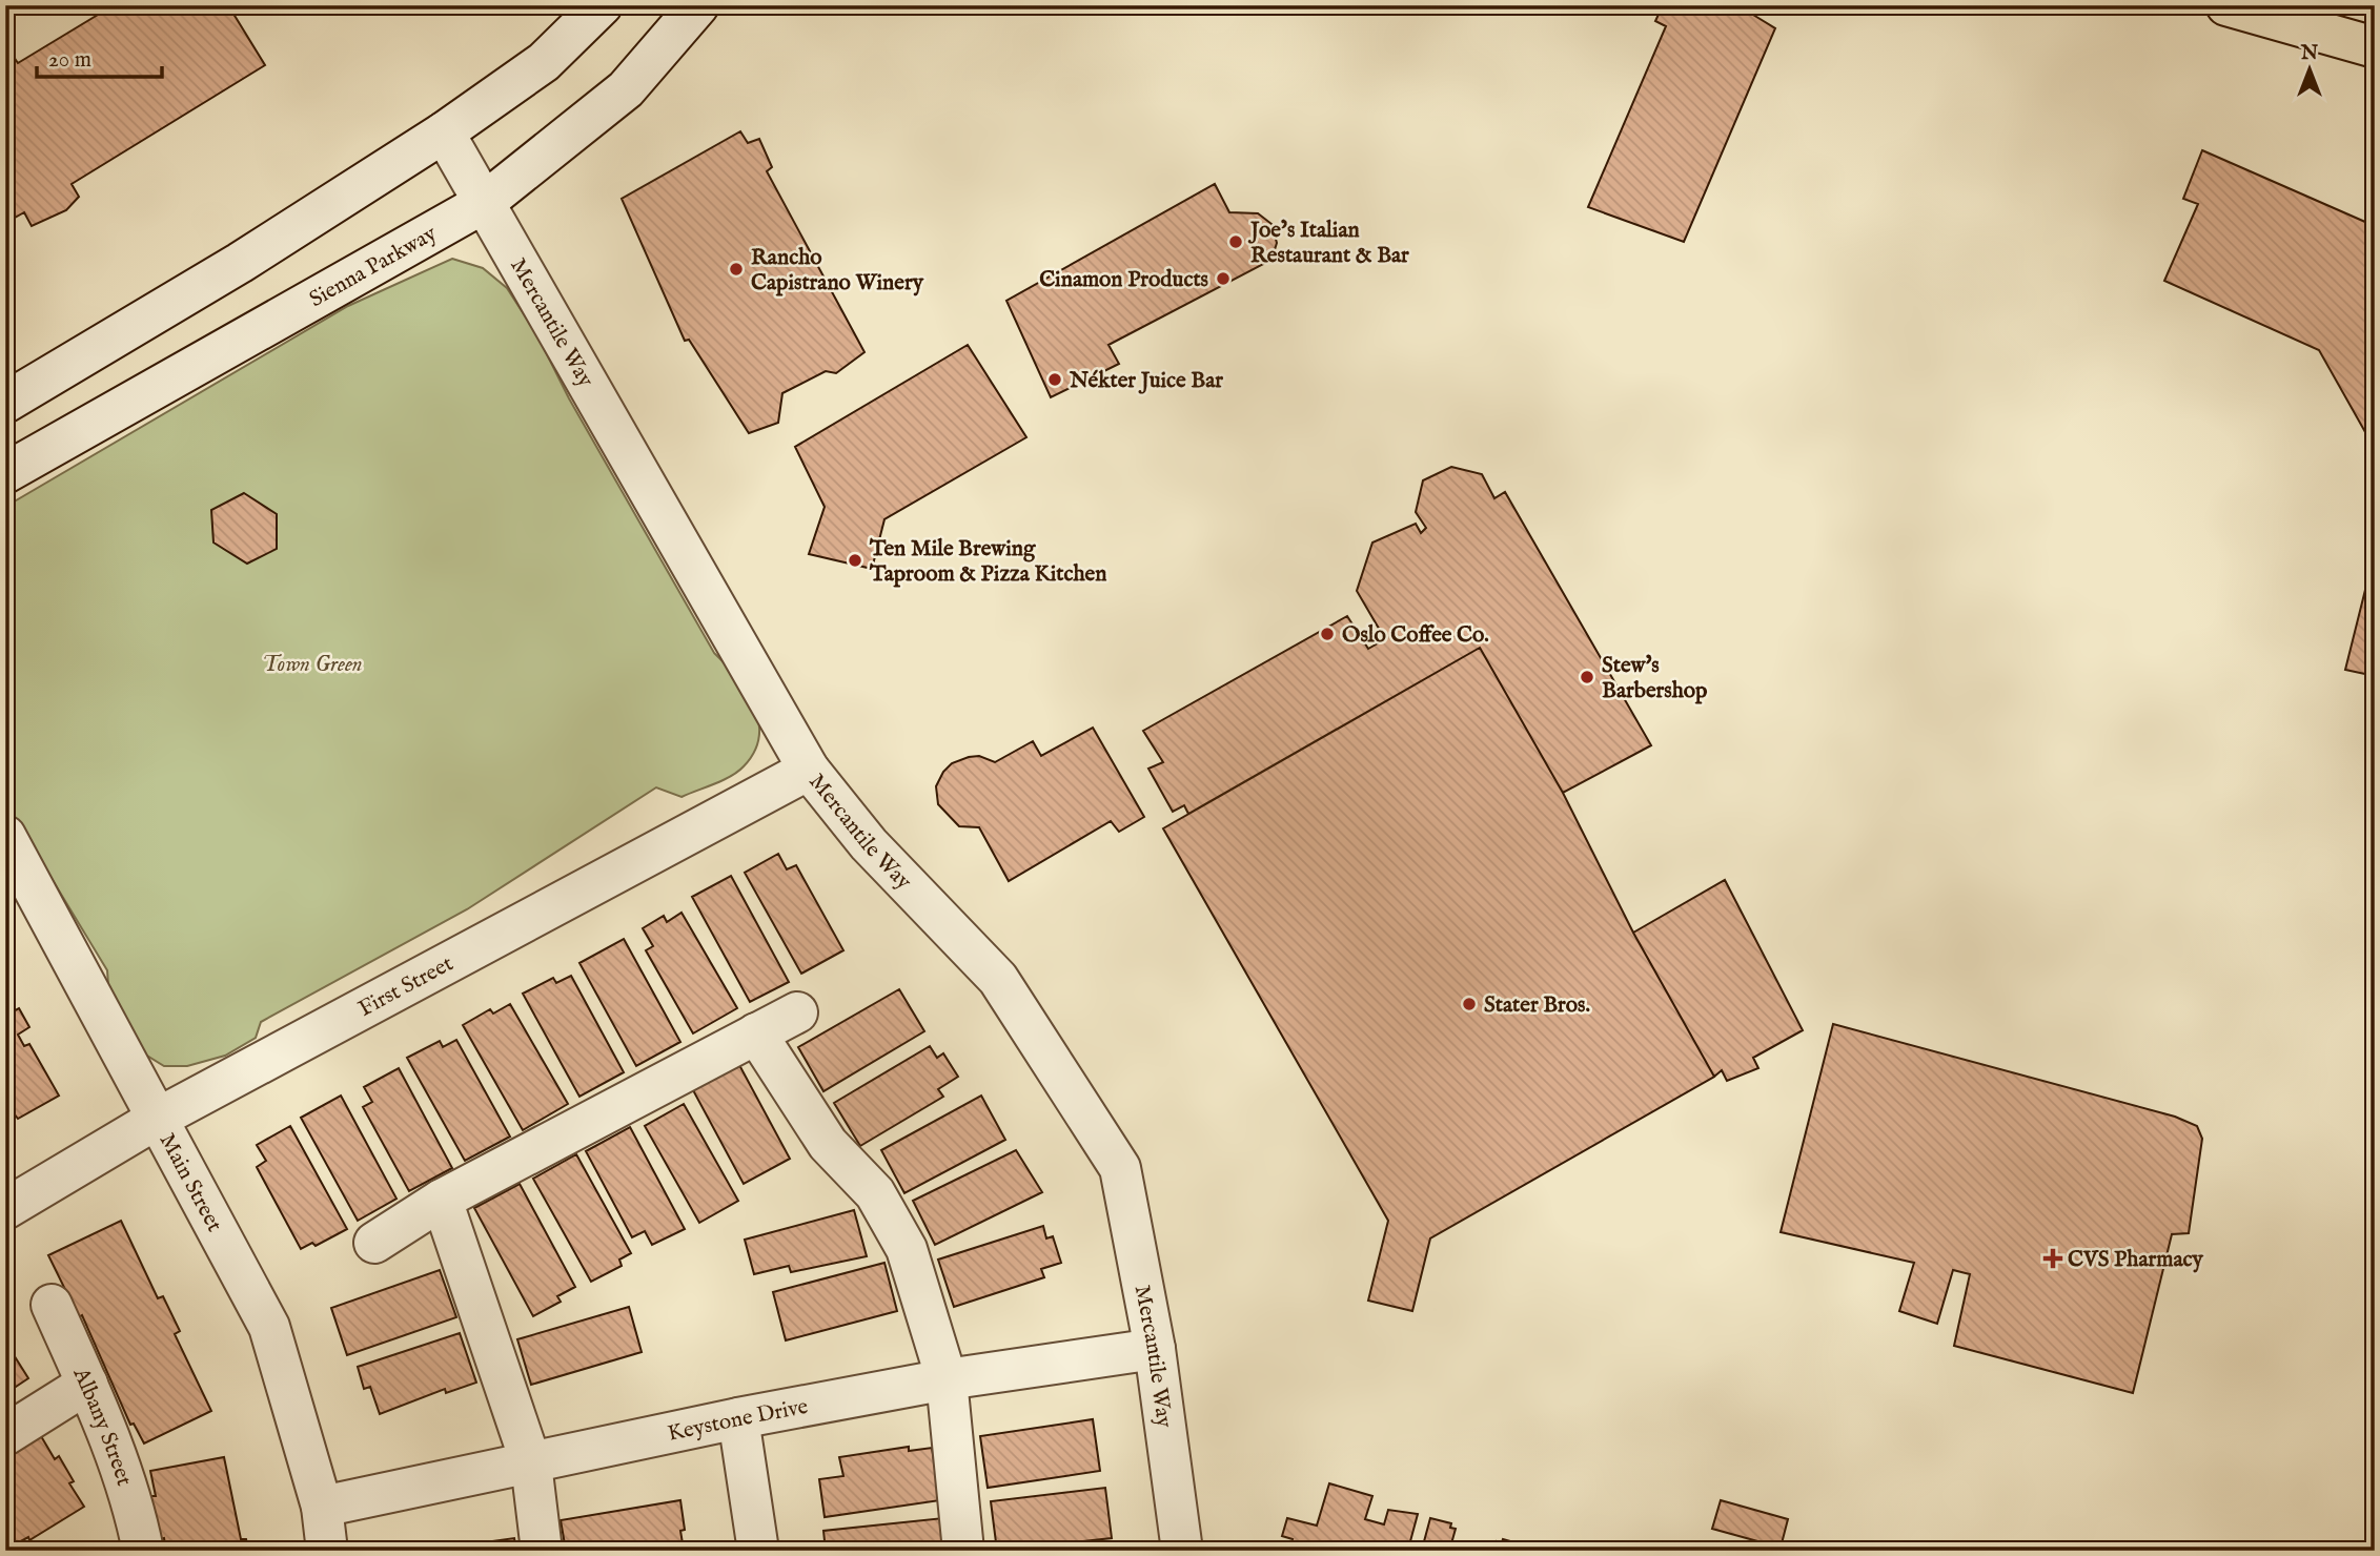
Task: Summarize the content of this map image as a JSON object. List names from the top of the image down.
{
  "streets": {
    "street": [
      "Sienna Parkway",
      "Mercantile Way",
      "First Street",
      "Main Street",
      "Keystone Drive",
      "Albany Street"
    ]
  },
  "crossings": [
    ["Sienna Parkway", "Mercantile Way"],
    ["Mercantile Way", "First Street"],
    ["Mercantile Way", "Keystone Drive"],
    ["First Street", "Main Street"],
    ["Main Street", "Keystone Drive"]
  ],
  "parks": ["Town Green"],
  "places": {
    "other": [
      "Joe’s Italian Restaurant & Bar",
      "Rancho Capistrano Winery",
      "Cinamon Products",
      "Nékter Juice Bar",
      "Ten Mile Brewing Taproom & Pizza Kitchen",
      "Oslo Coffee Co.",
      "Stew's Barbershop",
      "Stater Bros."
    ],
    "health": ["CVS Pharmacy"]
  },
  "scale_bar": "20 m",
  "north": "top"
}
